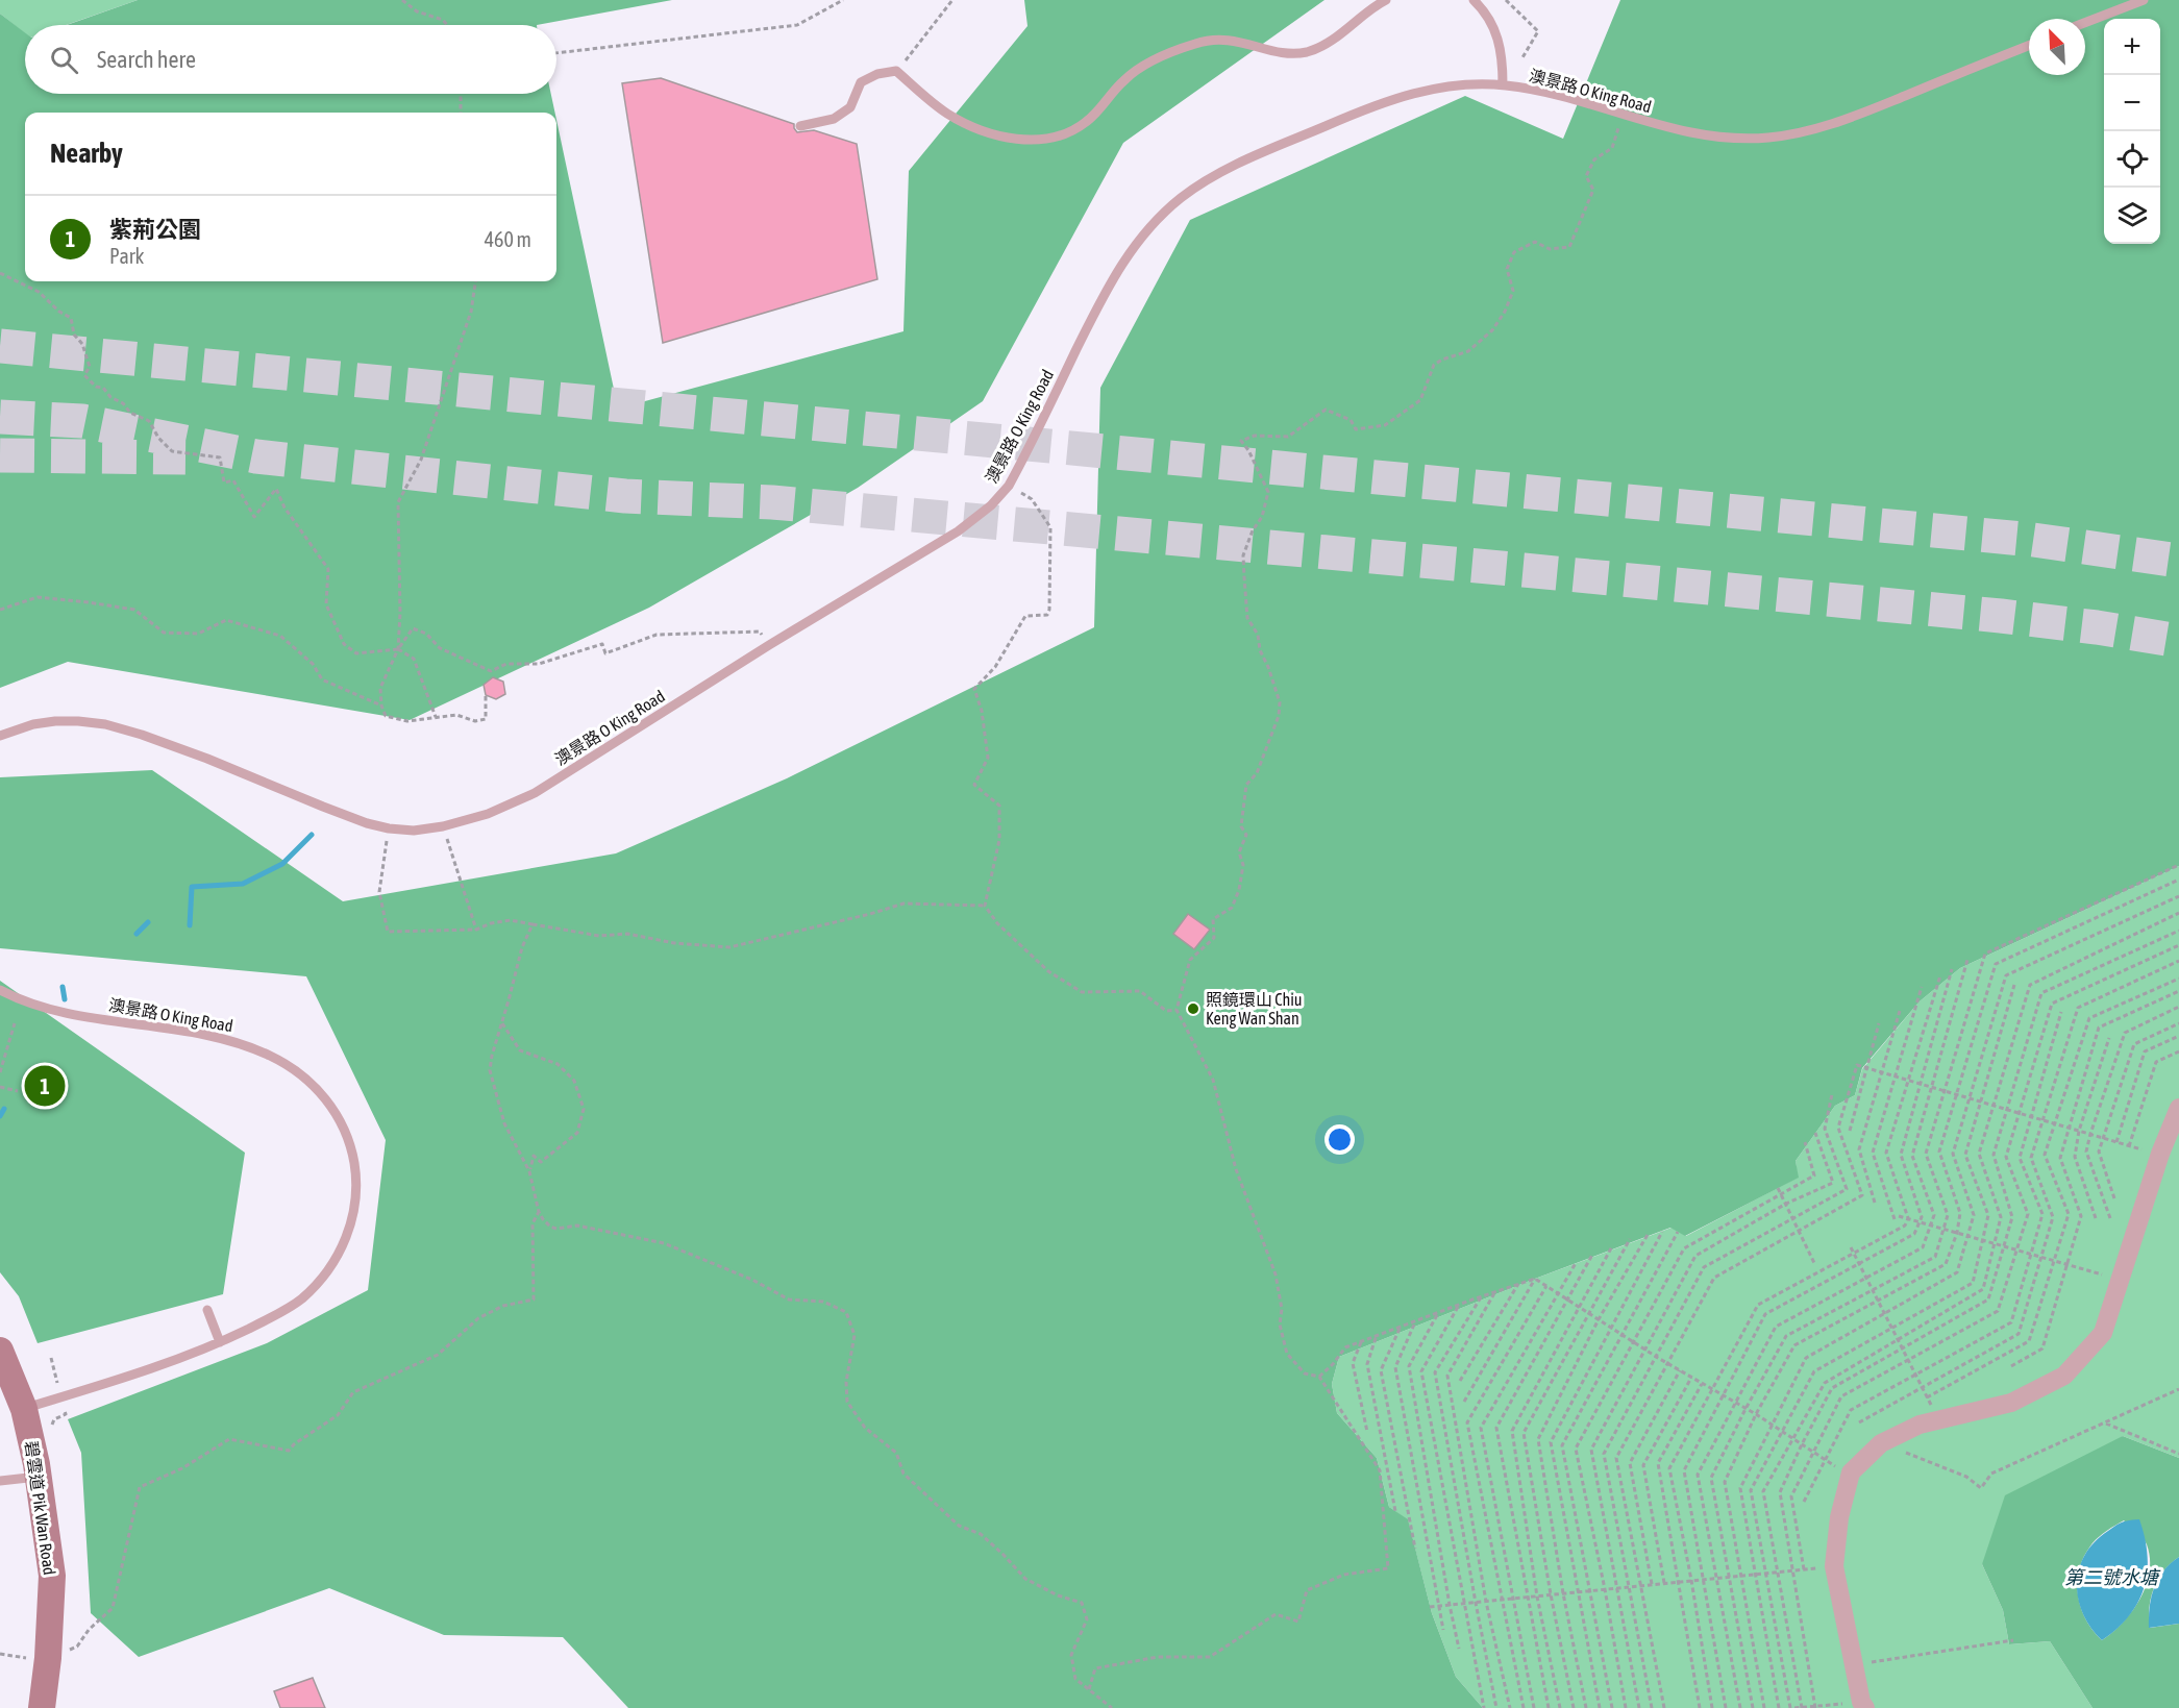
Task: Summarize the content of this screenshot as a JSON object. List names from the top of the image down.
{
  "streets": {
    "main road": ["碧雲道 Pik Wan Road"],
    "lane": ["澳景路 O King Road"]
  },
  "crossings": [
    ["澳景路 O King Road", "碧雲道 Pik Wan Road"]
  ],
  "water": ["第二號水塘"],
  "places": ["照鏡環山 Chiu Keng Wan Shan"],
  "north": "top left",
  "page": {
    "map_buttons": ["+", "−"],
    "search": "Search here",
    "heading": "Nearby",
    "list": [
      {
        "mark": "1",
        "name": "紫荊公園",
        "note": "Park",
        "value": "460 m"
      }
    ],
    "pins": "1"
  }
}
